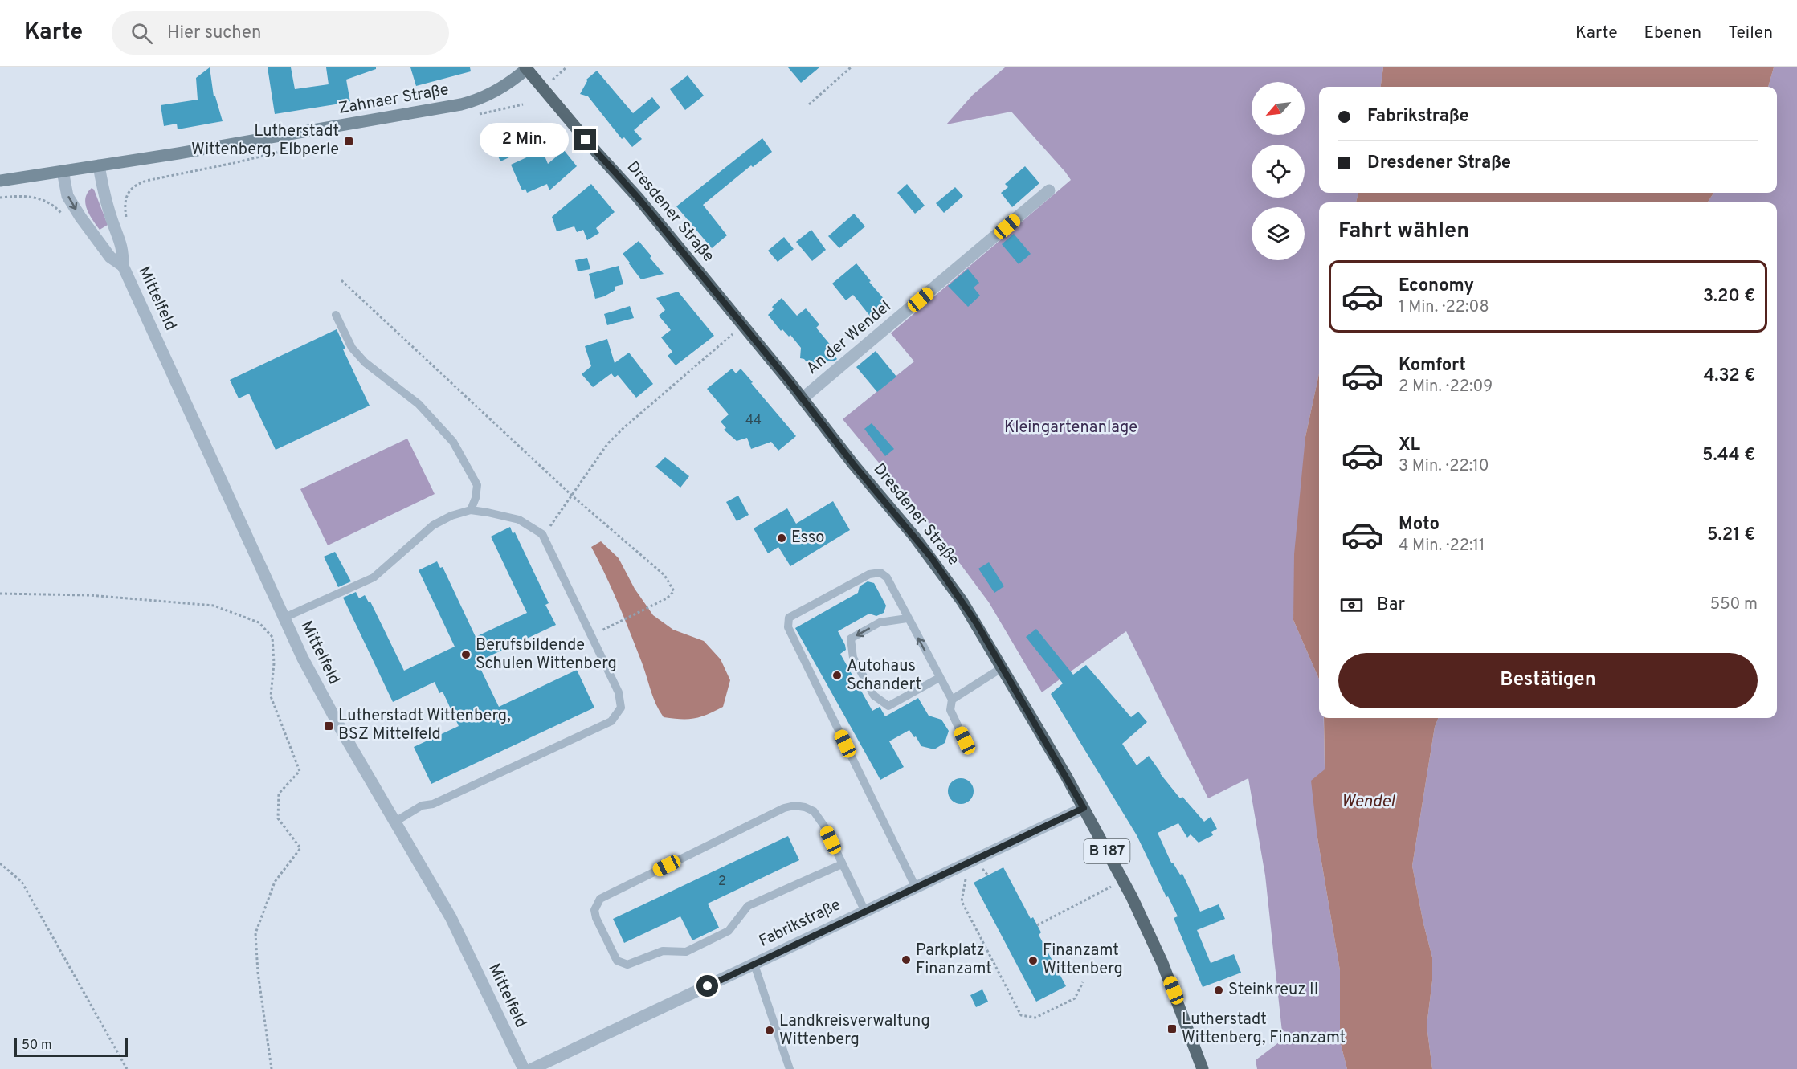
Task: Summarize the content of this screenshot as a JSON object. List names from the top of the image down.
{
  "streets": {
    "main road": ["Zahnaer Straße", "Dresdener Straße", "B 187"],
    "street": ["Mittelfeld", "An der Wendel", "Fabrikstraße"]
  },
  "crossings": [
    ["Zahnaer Straße", "Dresdener Straße"],
    ["Zahnaer Straße", "Mittelfeld"],
    ["Dresdener Straße", "An der Wendel"],
    ["Dresdener Straße", "Fabrikstraße"]
  ],
  "water": ["Wendel"],
  "parks": ["Kleingartenanlage"],
  "places": {
    "transit": ["Lutherstadt Wittenberg, Elbperle", "Lutherstadt Wittenberg, BSZ Mittelfeld", "Lutherstadt Wittenberg, Finanzamt"],
    "other": [
      "Esso",
      "Berufsbildende Schulen Wittenberg",
      "Autohaus Schandert",
      "Parkplatz Finanzamt",
      "Finanzamt Wittenberg",
      "Steinkreuz II",
      "Landkreisverwaltung Wittenberg"
    ]
  },
  "house_numbers": ["44", "2"],
  "scale_bar": "50 m",
  "north": "bottom left",
  "page": {
    "header": "Karte",
    "search": "Hier suchen",
    "nav": ["Karte", "Ebenen", "Teilen"],
    "banner": ["Fabrikstraße", "Dresdener Straße"],
    "bubble": "2 Min.",
    "heading": "Fahrt wählen",
    "list": [
      {
        "name": "Economy",
        "note": "1 Min. · 22:08",
        "value": "3.20 €"
      },
      {
        "name": "Komfort",
        "note": "2 Min. · 22:09",
        "value": "4.32 €"
      },
      {
        "name": "XL",
        "note": "3 Min. · 22:10",
        "value": "5.44 €"
      },
      {
        "name": "Moto",
        "note": "4 Min. · 22:11",
        "value": "5.21 €"
      }
    ],
    "pay": ["Bar", "550 m"],
    "buttons": "Bestätigen",
    "scale": "50 m"
  }
}
